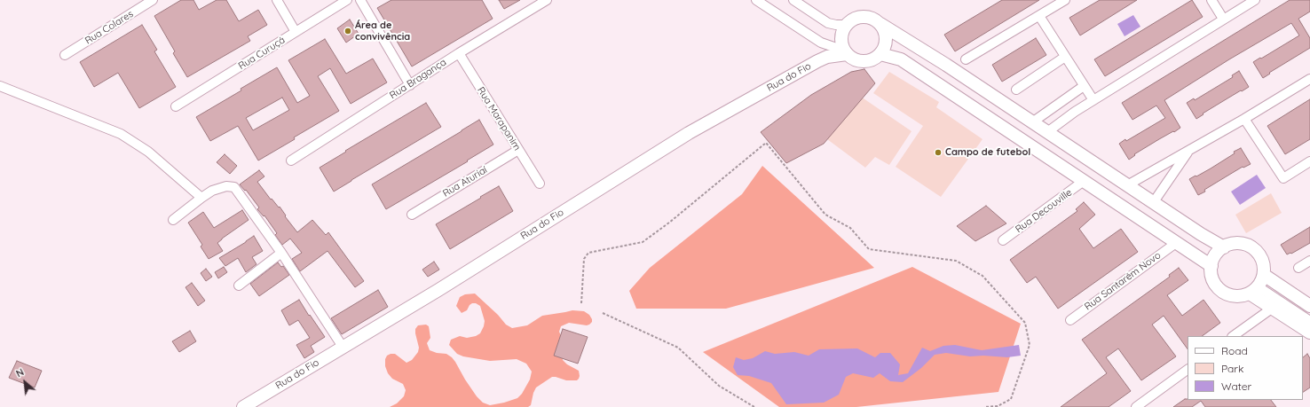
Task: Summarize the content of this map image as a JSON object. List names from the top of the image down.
{
  "streets": {
    "street": [
      "Rua Colares",
      "Rua Curuçá",
      "Rua do Fio",
      "Rua Bragança",
      "Rua Marapanim",
      "Rua Aturiaí",
      "Rua Decouville",
      "Rua Santarém Novo"
    ]
  },
  "crossings": [
    ["Rua Bragança", "Rua Marapanim"],
    ["Rua Marapanim", "Rua Aturiaí"]
  ],
  "places": ["Área de convivência", "Campo de futebol"],
  "legend": ["Road", "Park", "Water"],
  "north": "top left"
}
